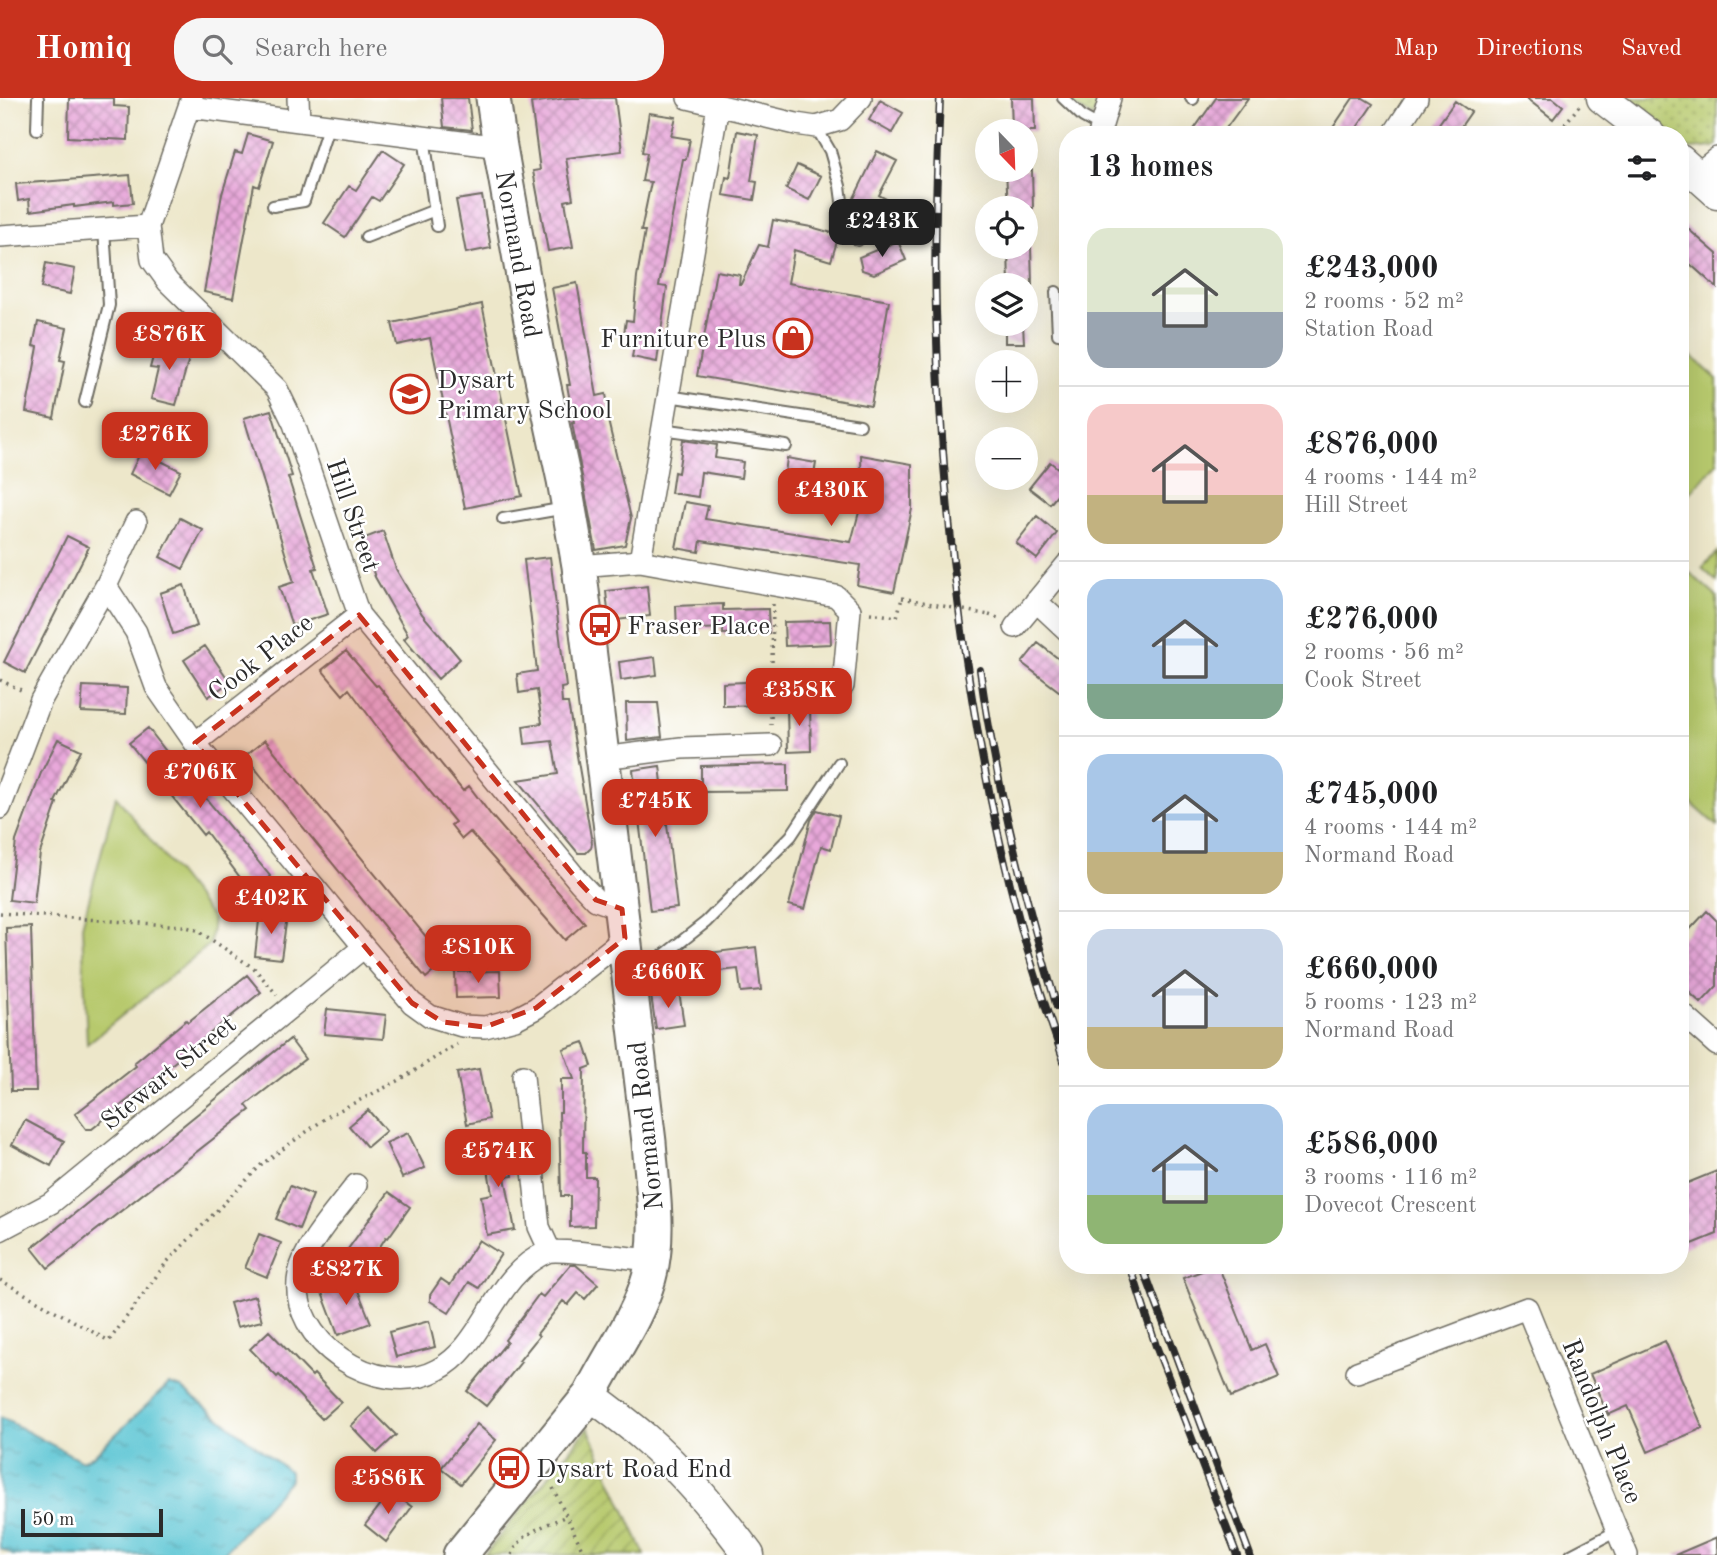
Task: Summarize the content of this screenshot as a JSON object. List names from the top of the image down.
{
  "streets": {
    "main road": ["Normand Road"],
    "street": [
      "Hill Street",
      "Cook Place",
      "Stewart Street",
      "Randolph Place"
    ]
  },
  "crossings": [
    ["Normand Road", "Hill Street"],
    ["Hill Street", "Cook Place"]
  ],
  "places": {
    "shop": ["Furniture Plus"],
    "school or university": ["Dysart Primary School"],
    "bus stop": ["Fraser Place", "Dysart Road End"]
  },
  "scale_bar": "50 m",
  "north": "bottom right",
  "page": {
    "header": "Homiq",
    "search": "Search here",
    "nav": ["Map", "Directions", "Saved"],
    "map_buttons": ["+", "−"],
    "heading": "13 homes",
    "price": [
      "£243K",
      "£876K",
      "£276K",
      "£430K",
      "£358K",
      "£706K",
      "£745K",
      "£402K",
      "£810K",
      "£660K",
      "£574K",
      "£827K",
      "£586K"
    ],
    "list": [
      {
        "name": "£243,000",
        "note": "2 rooms · 52 m² · Station Road"
      },
      {
        "name": "£876,000",
        "note": "4 rooms · 144 m² · Hill Street"
      },
      {
        "name": "£276,000",
        "note": "2 rooms · 56 m² · Cook Street"
      },
      {
        "name": "£745,000",
        "note": "4 rooms · 144 m² · Normand Road"
      },
      {
        "name": "£660,000",
        "note": "5 rooms · 123 m² · Normand Road"
      },
      {
        "name": "£586,000",
        "note": "3 rooms · 116 m² · Dovecot Crescent"
      }
    ],
    "scale": "50 m"
  }
}
